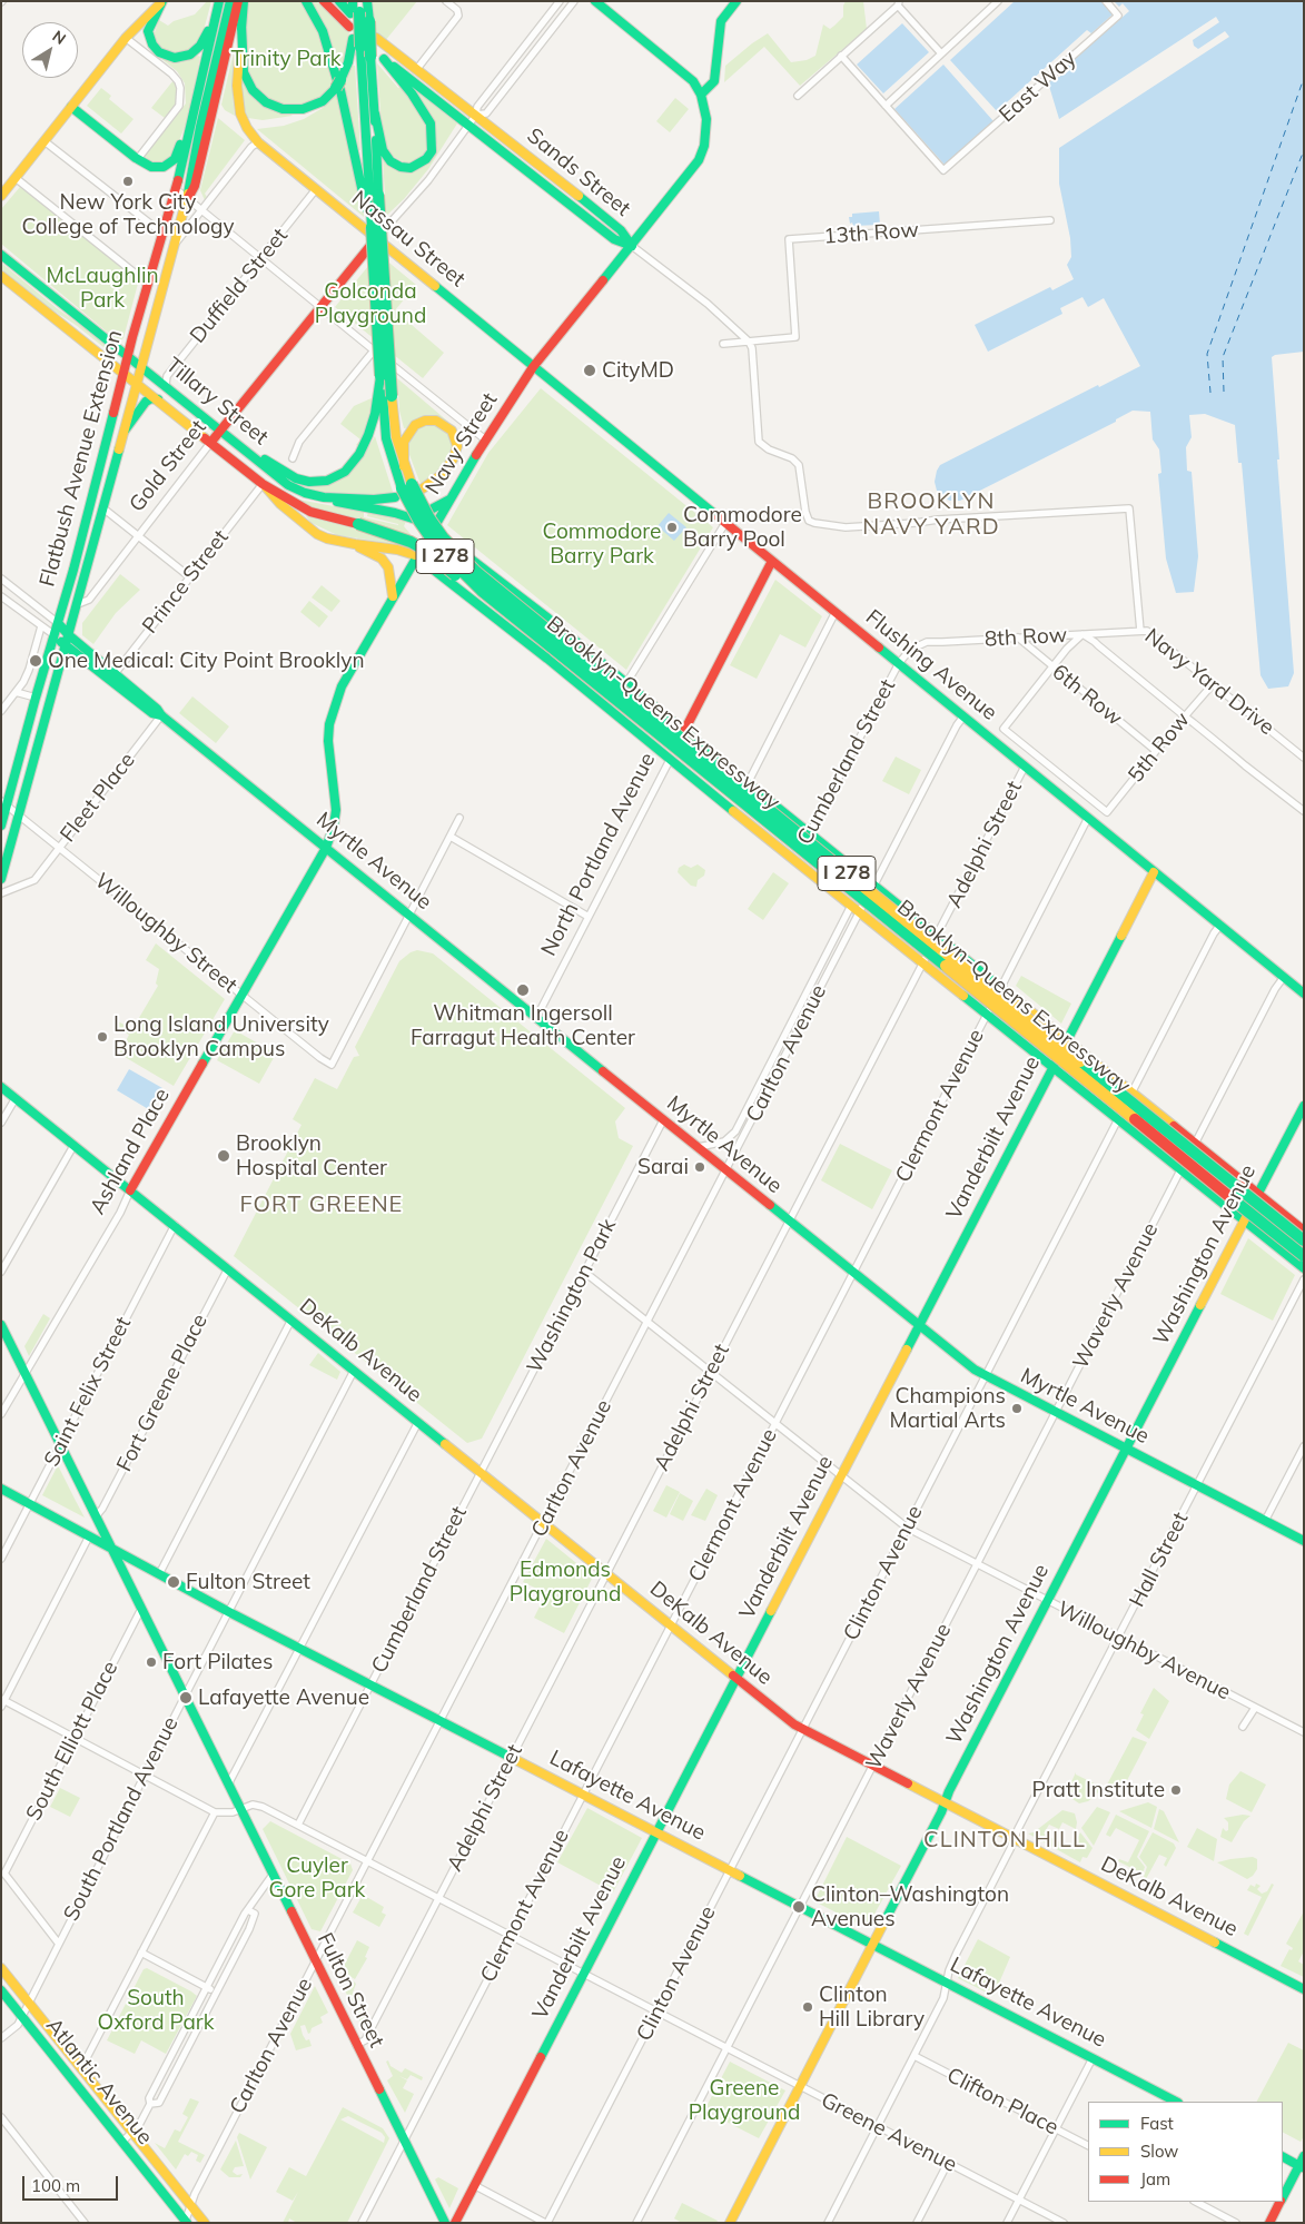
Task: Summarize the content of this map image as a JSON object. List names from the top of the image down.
{
  "streets": {
    "main road": [
      "Sands Street",
      "Nassau Street",
      "Tillary Street",
      "Navy Street",
      "Flatbush Avenue Extension",
      "Gold Street",
      "I 278",
      "Flushing Avenue",
      "Brooklyn-Queens Expressway",
      "North Portland Avenue",
      "Myrtle Avenue",
      "Vanderbilt Avenue",
      "Ashland Place",
      "Washington Avenue",
      "DeKalb Avenue",
      "Lafayette Avenue",
      "Fulton Street",
      "Atlantic Avenue"
    ],
    "street": [
      "East Way",
      "13th Row",
      "Duffield Street",
      "Prince Street",
      "8th Row",
      "Navy Yard Drive",
      "6th Row",
      "5th Row",
      "Cumberland Street",
      "Fleet Place",
      "Adelphi Street",
      "Willoughby Street",
      "Carlton Avenue",
      "Clermont Avenue",
      "Washington Park",
      "Waverly Avenue",
      "Saint Felix Street",
      "Fort Greene Place",
      "Hall Street",
      "Clinton Avenue",
      "Willoughby Avenue",
      "South Elliott Place",
      "South Portland Avenue",
      "Clifton Place",
      "Greene Avenue"
    ]
  },
  "crossings": [
    ["Sands Street", "Navy Street"],
    ["Sands Street", "Gold Street"],
    ["Sands Street", "Brooklyn-Queens Expressway"],
    ["13th Row", "Navy Yard Drive"],
    ["Nassau Street", "Duffield Street"],
    ["Nassau Street", "Navy Street"],
    ["Nassau Street", "Gold Street"],
    ["Nassau Street", "Flushing Avenue"],
    ["Duffield Street", "Tillary Street"],
    ["Tillary Street", "Navy Street"],
    ["Tillary Street", "Flatbush Avenue Extension"],
    ["Tillary Street", "Gold Street"],
    ["Tillary Street", "Prince Street"],
    ["Tillary Street", "Cumberland Street"],
    ["Tillary Street", "Adelphi Street"],
    ["Tillary Street", "North Portland Avenue"],
    ["Tillary Street", "Carlton Avenue"],
    ["Tillary Street", "Clermont Avenue"],
    ["Tillary Street", "Vanderbilt Avenue"],
    ["Tillary Street", "Washington Avenue"],
    ["Tillary Street", "Clinton Avenue"],
    ["Navy Street", "Flushing Avenue"],
    ["Navy Street", "Myrtle Avenue"],
    ["Navy Street", "Ashland Place"],
    ["Flatbush Avenue Extension", "Gold Street"],
    ["Flatbush Avenue Extension", "Myrtle Avenue"],
    ["Flatbush Avenue Extension", "Willoughby Street"],
    ["Prince Street", "Myrtle Avenue"],
    ["8th Row", "Navy Yard Drive"],
    ["8th Row", "6th Row"],
    ["8th Row", "Cumberland Street"],
    ["Flushing Avenue", "Cumberland Street"],
    ["Flushing Avenue", "Adelphi Street"],
    ["Flushing Avenue", "North Portland Avenue"],
    ["Flushing Avenue", "Carlton Avenue"],
    ["Flushing Avenue", "Clermont Avenue"],
    ["Flushing Avenue", "Vanderbilt Avenue"],
    ["Flushing Avenue", "Clinton Avenue"],
    ["Navy Yard Drive", "5th Row"],
    ["6th Row", "5th Row"],
    ["Cumberland Street", "Washington Park"],
    ["Cumberland Street", "DeKalb Avenue"],
    ["Cumberland Street", "Lafayette Avenue"],
    ["Cumberland Street", "Greene Avenue"],
    ["Fleet Place", "Myrtle Avenue"],
    ["Fleet Place", "Willoughby Street"],
    ["Adelphi Street", "Myrtle Avenue"],
    ["Adelphi Street", "DeKalb Avenue"],
    ["Adelphi Street", "Willoughby Avenue"],
    ["Adelphi Street", "Lafayette Avenue"],
    ["Adelphi Street", "Fulton Street"],
    ["Adelphi Street", "Greene Avenue"],
    ["North Portland Avenue", "Myrtle Avenue"],
    ["Myrtle Avenue", "Willoughby Street"],
    ["Myrtle Avenue", "Carlton Avenue"],
    ["Myrtle Avenue", "Clermont Avenue"],
    ["Myrtle Avenue", "Vanderbilt Avenue"],
    ["Myrtle Avenue", "Ashland Place"],
    ["Myrtle Avenue", "Washington Avenue"],
    ["Myrtle Avenue", "Washington Park"],
    ["Myrtle Avenue", "Waverly Avenue"],
    ["Myrtle Avenue", "Hall Street"],
    ["Myrtle Avenue", "Clinton Avenue"],
    ["Willoughby Street", "Ashland Place"],
    ["Carlton Avenue", "DeKalb Avenue"],
    ["Carlton Avenue", "Willoughby Avenue"],
    ["Carlton Avenue", "Lafayette Avenue"],
    ["Carlton Avenue", "Fulton Street"],
    ["Carlton Avenue", "Atlantic Avenue"],
    ["Carlton Avenue", "Greene Avenue"],
    ["Clermont Avenue", "DeKalb Avenue"],
    ["Clermont Avenue", "Willoughby Avenue"],
    ["Clermont Avenue", "Lafayette Avenue"],
    ["Clermont Avenue", "Fulton Street"],
    ["Clermont Avenue", "Greene Avenue"],
    ["Vanderbilt Avenue", "DeKalb Avenue"],
    ["Vanderbilt Avenue", "Willoughby Avenue"],
    ["Vanderbilt Avenue", "Lafayette Avenue"],
    ["Vanderbilt Avenue", "Greene Avenue"],
    ["Ashland Place", "DeKalb Avenue"],
    ["Ashland Place", "Fulton Street"],
    ["Washington Avenue", "DeKalb Avenue"],
    ["Washington Avenue", "Willoughby Avenue"],
    ["Washington Avenue", "Lafayette Avenue"],
    ["Washington Avenue", "Greene Avenue"],
    ["Washington Park", "DeKalb Avenue"],
    ["Washington Park", "Willoughby Avenue"],
    ["Waverly Avenue", "DeKalb Avenue"],
    ["Waverly Avenue", "Willoughby Avenue"],
    ["Waverly Avenue", "Lafayette Avenue"],
    ["Waverly Avenue", "Greene Avenue"],
    ["DeKalb Avenue", "Saint Felix Street"],
    ["DeKalb Avenue", "Fort Greene Place"],
    ["DeKalb Avenue", "Hall Street"],
    ["DeKalb Avenue", "Clinton Avenue"],
    ["DeKalb Avenue", "South Portland Avenue"],
    ["Saint Felix Street", "Lafayette Avenue"],
    ["Saint Felix Street", "Fulton Street"],
    ["Fort Greene Place", "Fulton Street"],
    ["Hall Street", "Willoughby Avenue"],
    ["Hall Street", "Lafayette Avenue"],
    ["Hall Street", "Clifton Place"],
    ["Hall Street", "Greene Avenue"],
    ["Clinton Avenue", "Willoughby Avenue"],
    ["Clinton Avenue", "Lafayette Avenue"],
    ["Clinton Avenue", "Greene Avenue"],
    ["South Elliott Place", "South Portland Avenue"],
    ["South Elliott Place", "Fulton Street"],
    ["Lafayette Avenue", "South Portland Avenue"],
    ["Lafayette Avenue", "Fulton Street"],
    ["South Portland Avenue", "Fulton Street"],
    ["South Portland Avenue", "Atlantic Avenue"],
    ["Fulton Street", "Greene Avenue"]
  ],
  "districts": ["BROOKLYN NAVY YARD", "FORT GREENE", "CLINTON HILL"],
  "parks": [
    "Trinity Park",
    "McLaughlin Park",
    "Golconda Playground",
    "Commodore Barry Park",
    "Edmonds Playground",
    "Cuyler Gore Park",
    "South Oxford Park",
    "Greene Playground"
  ],
  "places": [
    "New York City College of Technology",
    "CityMD",
    "Commodore Barry Pool",
    "One Medical: City Point Brooklyn",
    "Whitman Ingersoll Farragut Health Center",
    "Long Island University Brooklyn Campus",
    "Brooklyn Hospital Center",
    "Sarai",
    "Champions Martial Arts",
    "Fulton Street",
    "Fort Pilates",
    "Lafayette Avenue",
    "Pratt Institute",
    "Clinton–Washington Avenues",
    "Clinton Hill Library"
  ],
  "legend": ["Fast", "Slow", "Jam"],
  "scale_bar": "100 m",
  "north": "top right"
}
